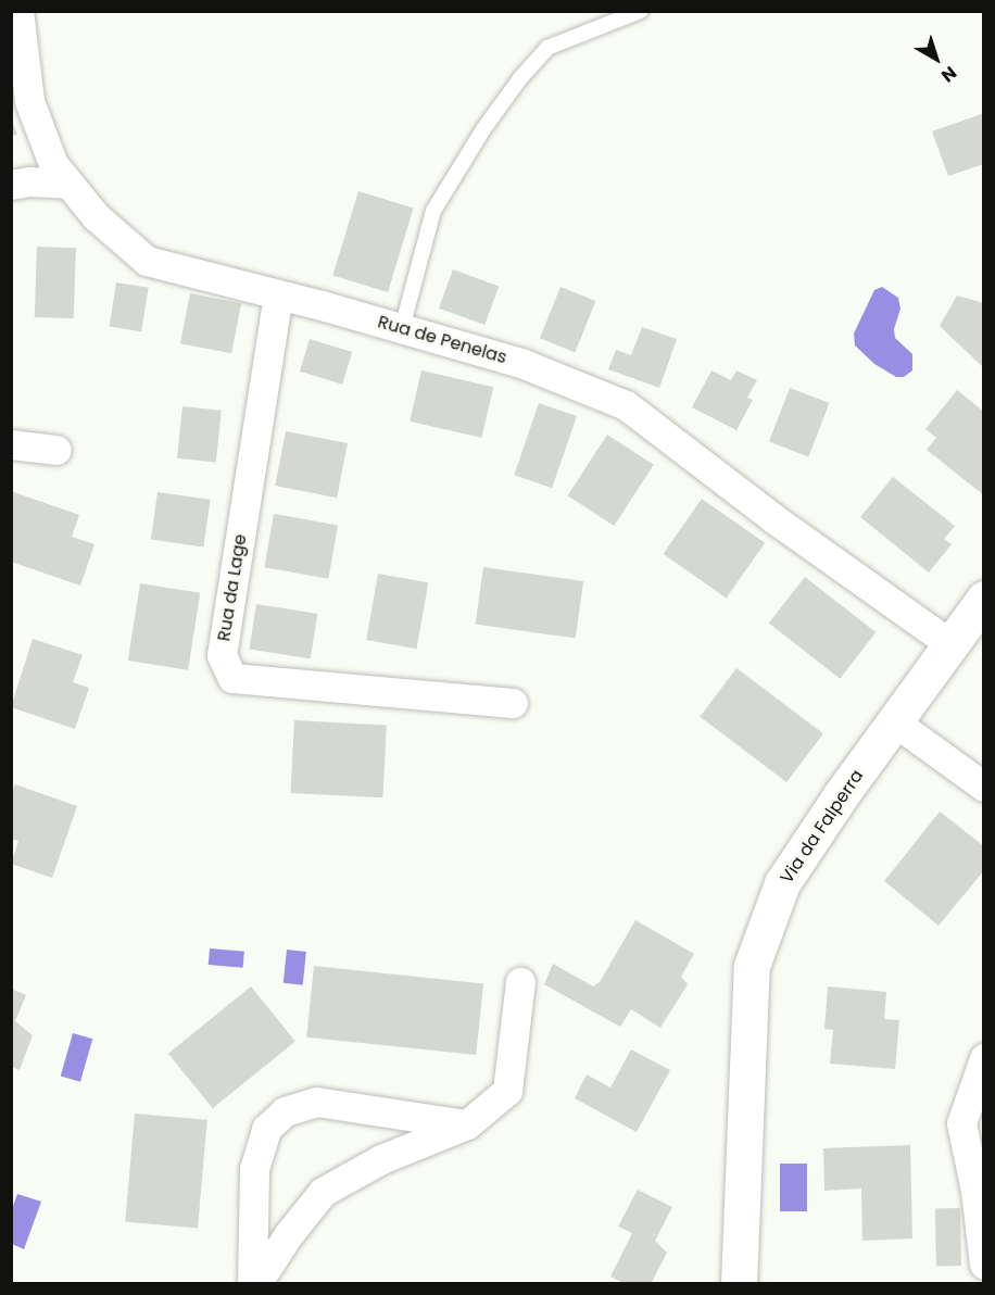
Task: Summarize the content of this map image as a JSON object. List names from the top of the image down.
{
  "streets": {
    "main road": ["Via da Falperra"],
    "street": ["Rua de Penelas", "Rua da Lage"]
  },
  "crossings": [
    ["Rua de Penelas", "Rua da Lage"],
    ["Rua de Penelas", "Via da Falperra"]
  ],
  "north": "bottom right"
}
